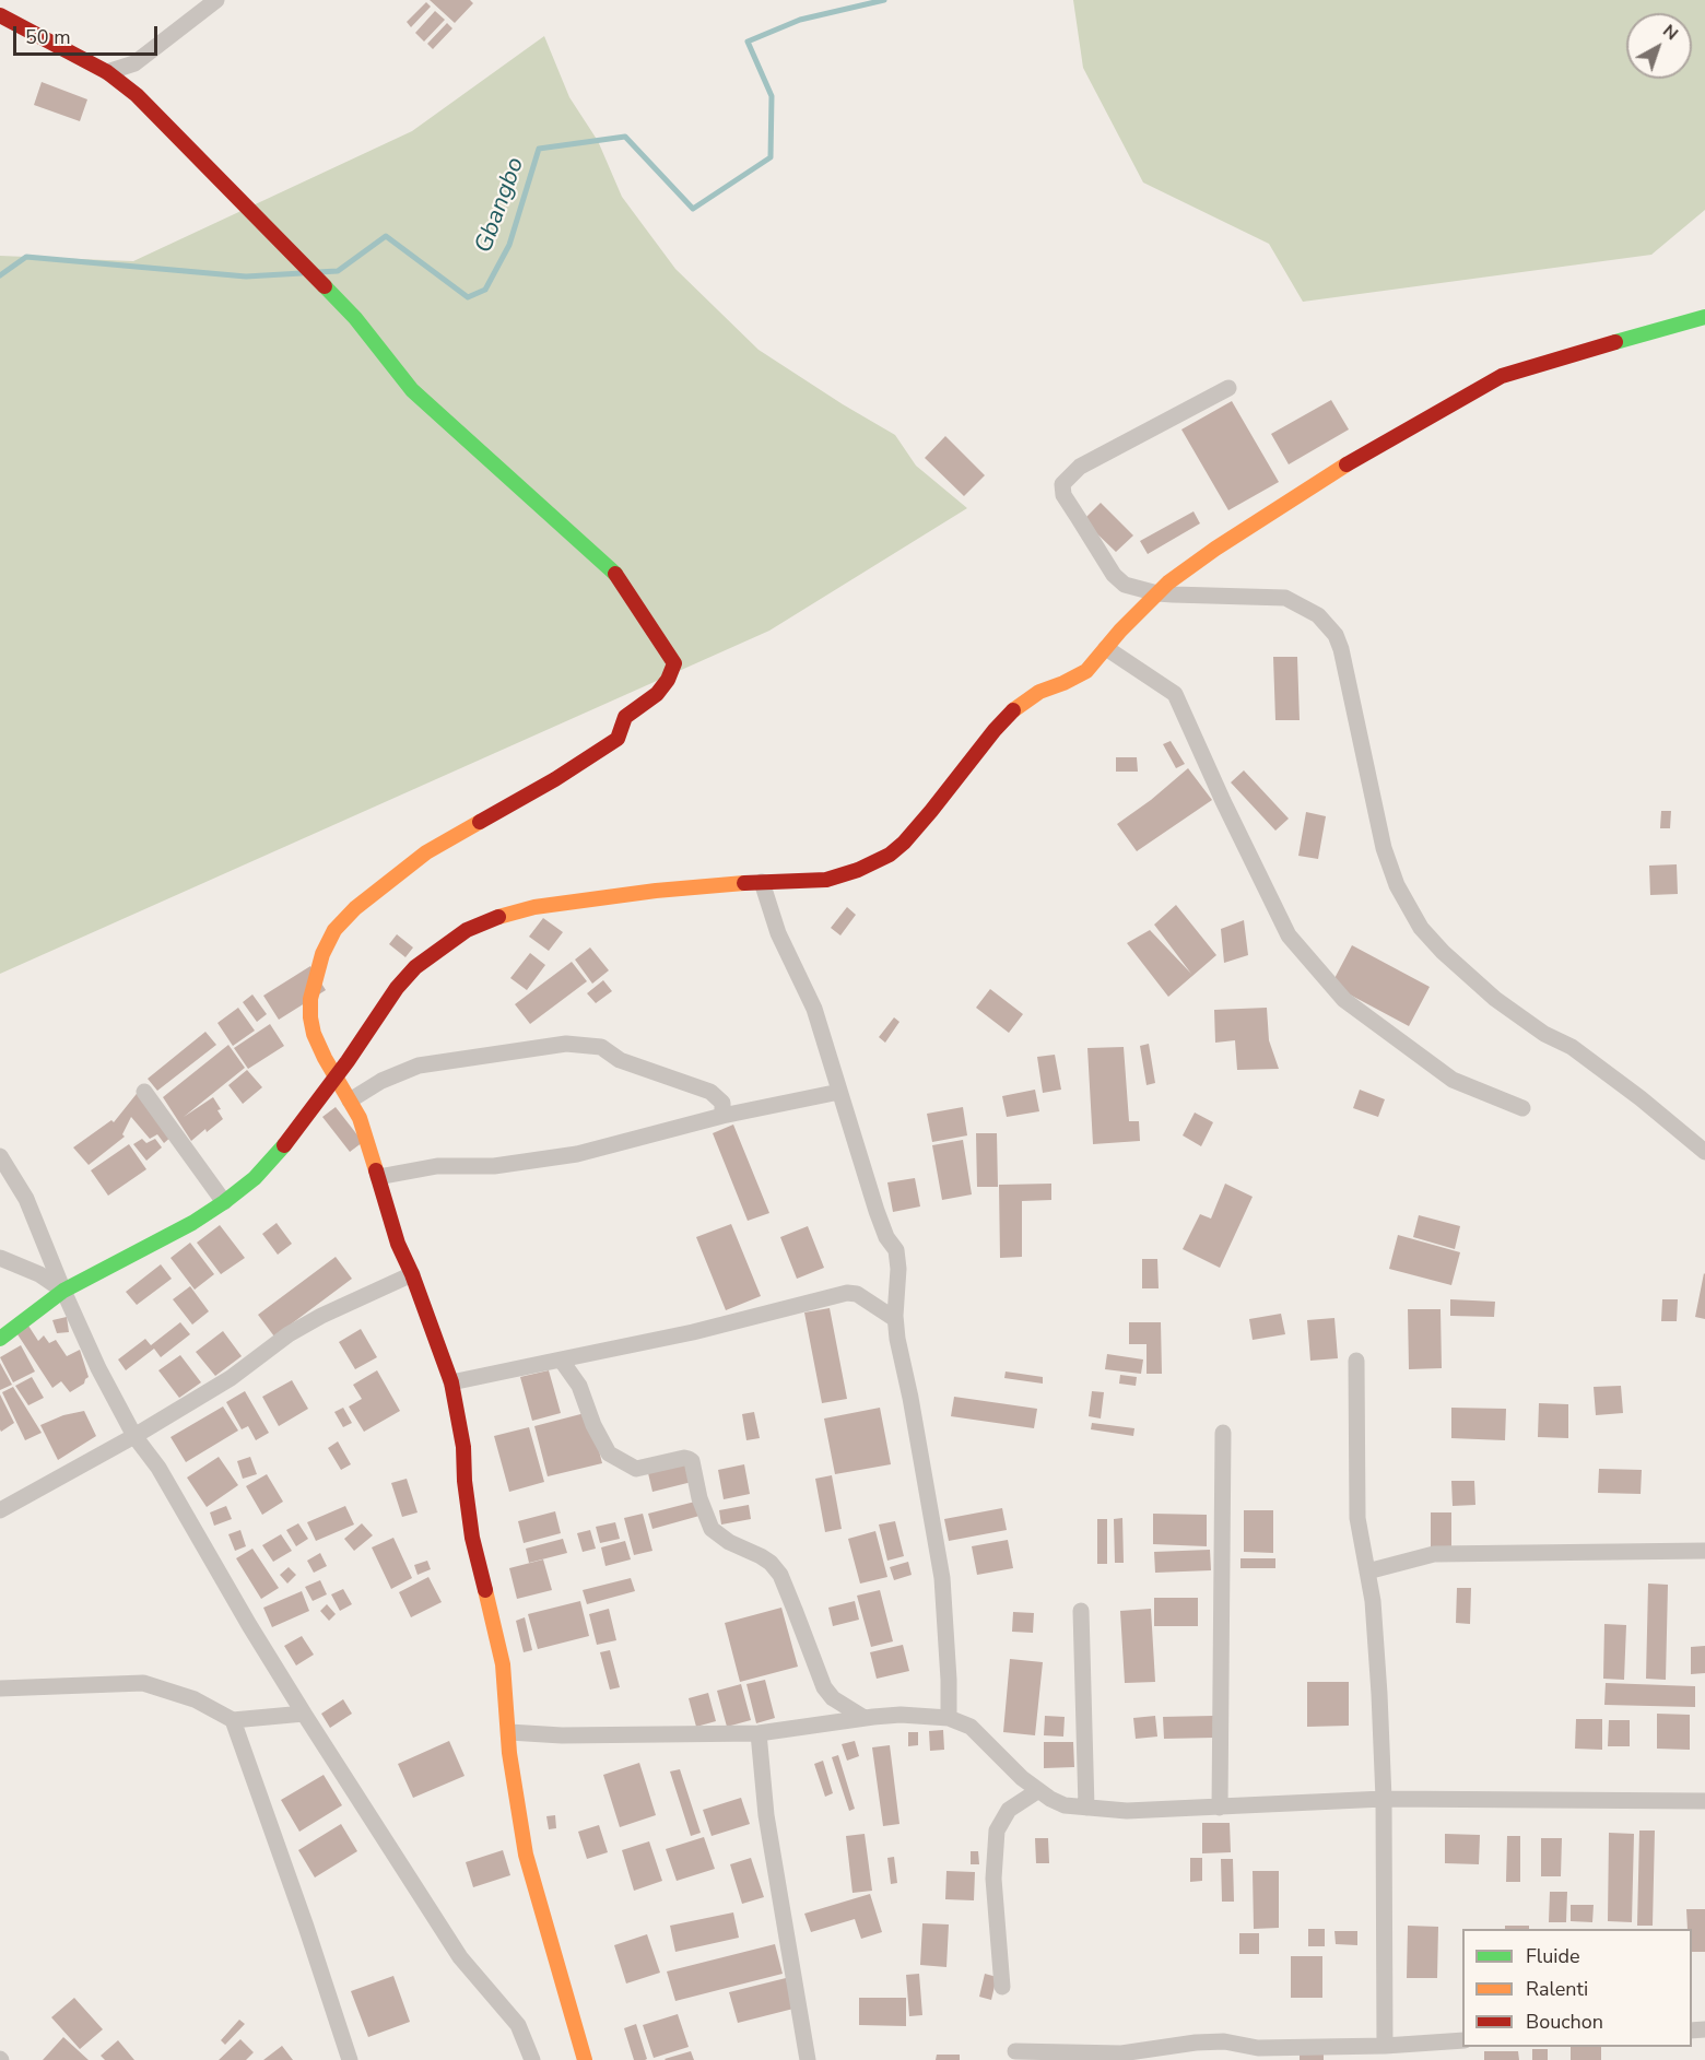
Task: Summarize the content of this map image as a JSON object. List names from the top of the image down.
{
  "water": ["Gbangbo"],
  "legend": ["Fluide", "Ralenti", "Bouchon"],
  "scale_bar": "50 m",
  "north": "top right"
}
